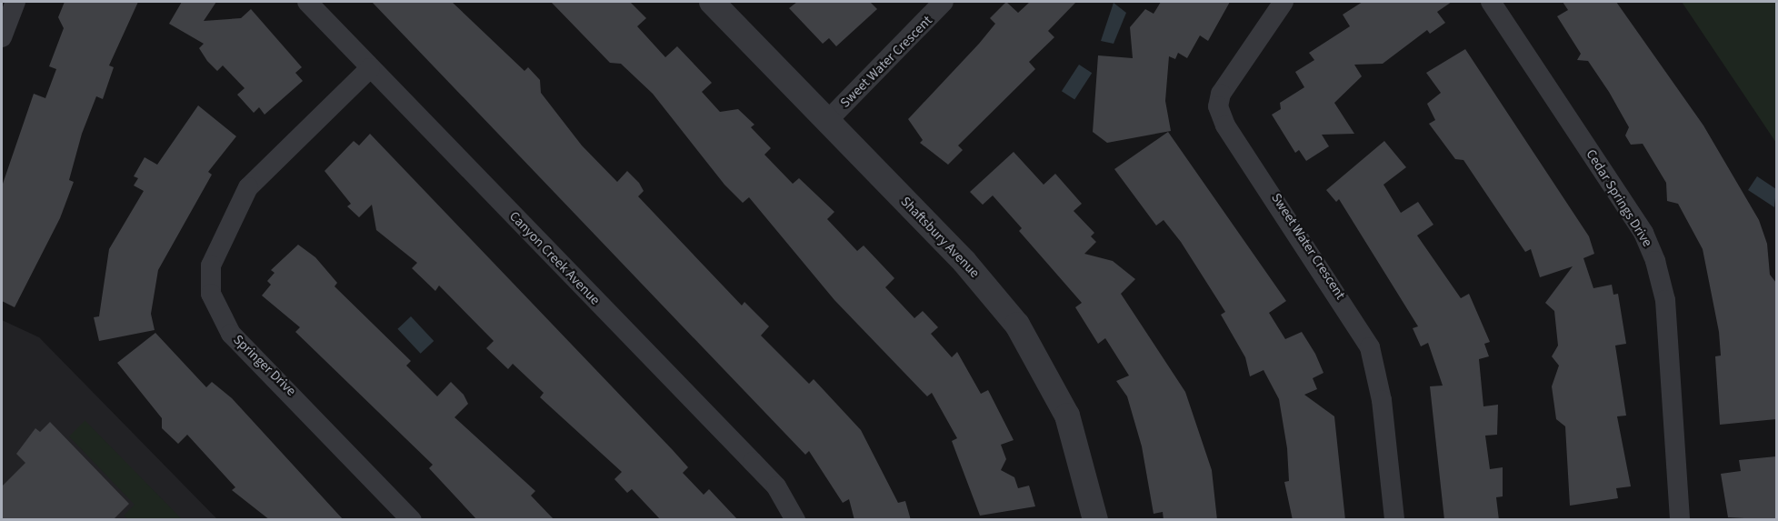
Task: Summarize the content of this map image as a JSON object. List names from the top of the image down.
{
  "streets": {
    "street": [
      "Sweet Water Crescent",
      "Cedar Springs Drive",
      "Shaftsbury Avenue",
      "Canyon Creek Avenue",
      "Springer Drive"
    ]
  },
  "crossings": [
    ["Sweet Water Crescent", "Shaftsbury Avenue"],
    ["Canyon Creek Avenue", "Springer Drive"]
  ]
}
